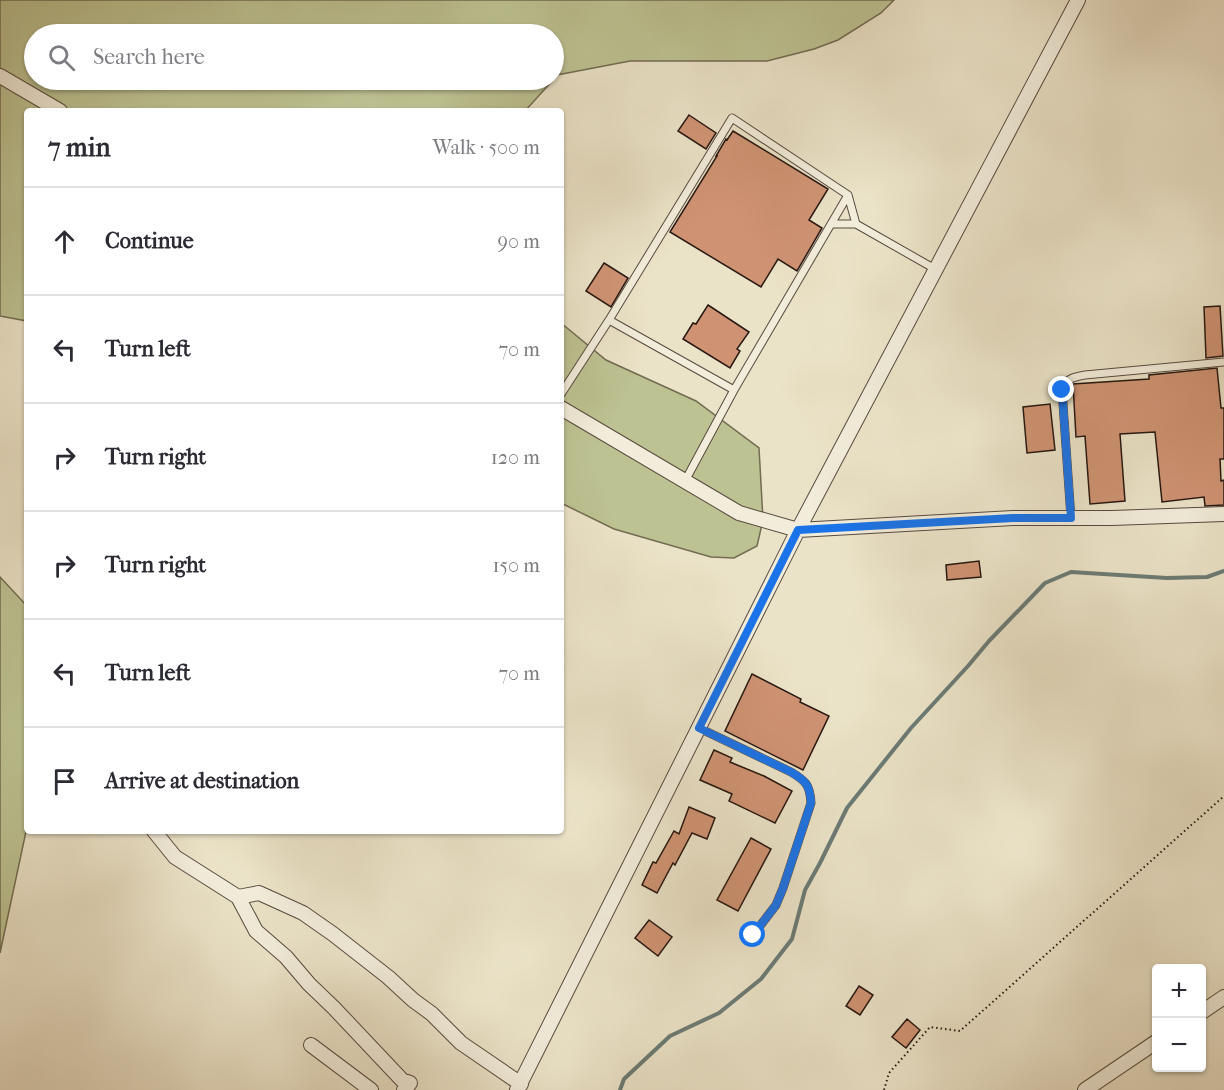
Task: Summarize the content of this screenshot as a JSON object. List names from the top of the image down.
{
  "page": {
    "search": "Search here",
    "heading": ["7 min", "Walk · 500 m"],
    "list": [
      ["Continue", "90 m"],
      ["Turn left", "70 m"],
      ["Turn right", "120 m"],
      ["Turn right", "150 m"],
      ["Turn left", "70 m"],
      "Arrive at destination"
    ],
    "map_buttons": ["+", "−"]
  }
}
